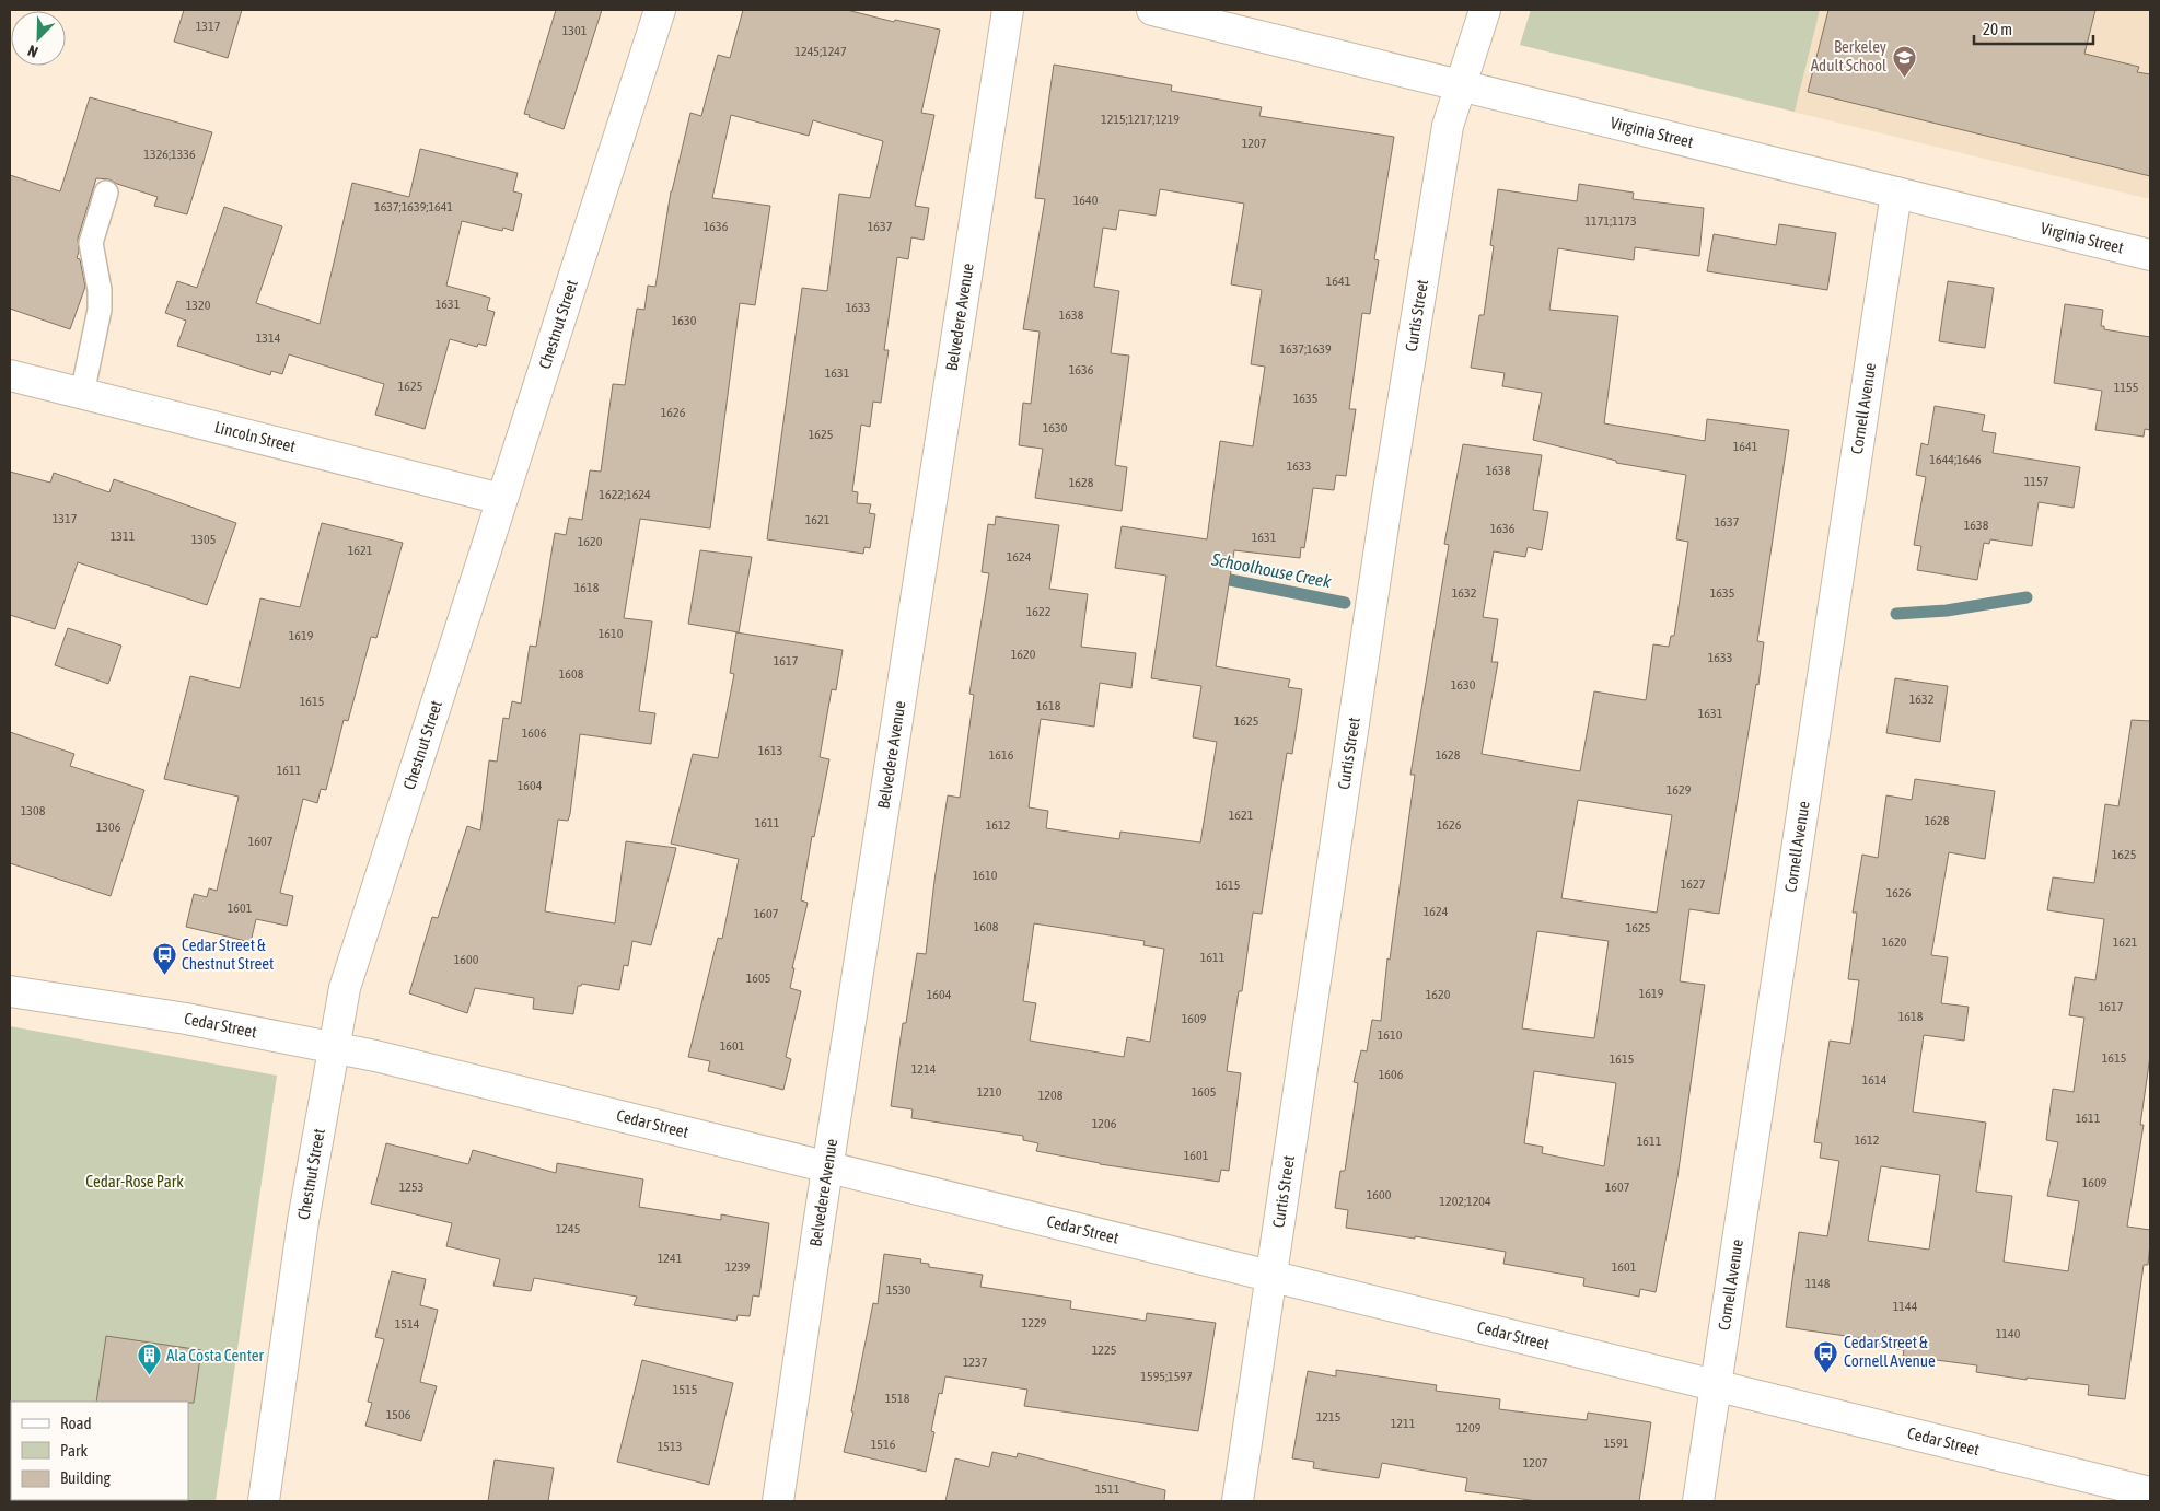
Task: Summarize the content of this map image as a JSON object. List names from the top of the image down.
{
  "streets": {
    "street": [
      "Virginia Street",
      "Curtis Street",
      "Belvedere Avenue",
      "Chestnut Street",
      "Cornell Avenue",
      "Lincoln Street",
      "Cedar Street"
    ]
  },
  "crossings": [
    ["Virginia Street", "Curtis Street"],
    ["Virginia Street", "Cornell Avenue"],
    ["Curtis Street", "Cedar Street"],
    ["Belvedere Avenue", "Cedar Street"],
    ["Chestnut Street", "Lincoln Street"],
    ["Chestnut Street", "Cedar Street"],
    ["Cornell Avenue", "Cedar Street"]
  ],
  "water": ["Schoolhouse Creek"],
  "parks": ["Cedar-Rose Park"],
  "places": {
    "school or university": ["Berkeley Adult School"],
    "bus stop": ["Cedar Street & Chestnut Street", "Cedar Street & Cornell Avenue"],
    "building": ["Ala Costa Center"]
  },
  "house_numbers": [
    "1317",
    "1301",
    "1245;1247",
    "1215;1217;1219",
    "1207",
    "1326;1336",
    "1640",
    "1637;1639;1641",
    "1171;1173",
    "1636",
    "1637",
    "1641",
    "1631",
    "1320",
    "1633",
    "1638",
    "1630",
    "1314",
    "1637;1639",
    "1636",
    "1631",
    "1625",
    "1155",
    "1635",
    "1626",
    "1630",
    "1625",
    "1641",
    "1644;1646",
    "1633",
    "1638",
    "1157",
    "1628",
    "1622;1624",
    "1317",
    "1621",
    "1637",
    "1638",
    "1636",
    "1311",
    "1631",
    "1305",
    "1620",
    "1621",
    "1624",
    "1618",
    "1632",
    "1635",
    "1622",
    "1610",
    "1619",
    "1620",
    "1633",
    "1617",
    "1608",
    "1630",
    "1632",
    "1615",
    "1618",
    "1631",
    "1625",
    "1606",
    "1613",
    "1616",
    "1628",
    "1611",
    "1604",
    "1629",
    "1308",
    "1621",
    "1628",
    "1611",
    "1612",
    "1626",
    "1306",
    "1607",
    "1625",
    "1610",
    "1627",
    "1615",
    "1626",
    "1601",
    "1624",
    "1607",
    "1608",
    "1625",
    "1620",
    "1621",
    "1611",
    "1600",
    "1605",
    "1619",
    "1604",
    "1620",
    "1617",
    "1618",
    "1609",
    "1610",
    "1601",
    "1615",
    "1615",
    "1214",
    "1606",
    "1614",
    "1210",
    "1605",
    "1208",
    "1611",
    "1206",
    "1612",
    "1611",
    "1601",
    "1609",
    "1253",
    "1607",
    "1600",
    "1202;1204",
    "1245",
    "1241",
    "1239",
    "1601",
    "1148",
    "1530",
    "1144",
    "1229",
    "1514",
    "1140",
    "1225",
    "1237",
    "1595;1597",
    "1515",
    "1518",
    "1506",
    "1215",
    "1211",
    "1209",
    "1591",
    "1516",
    "1513",
    "1207",
    "1511"
  ],
  "legend": ["Road", "Park", "Building"],
  "scale_bar": "20 m",
  "north": "bottom left"
}
